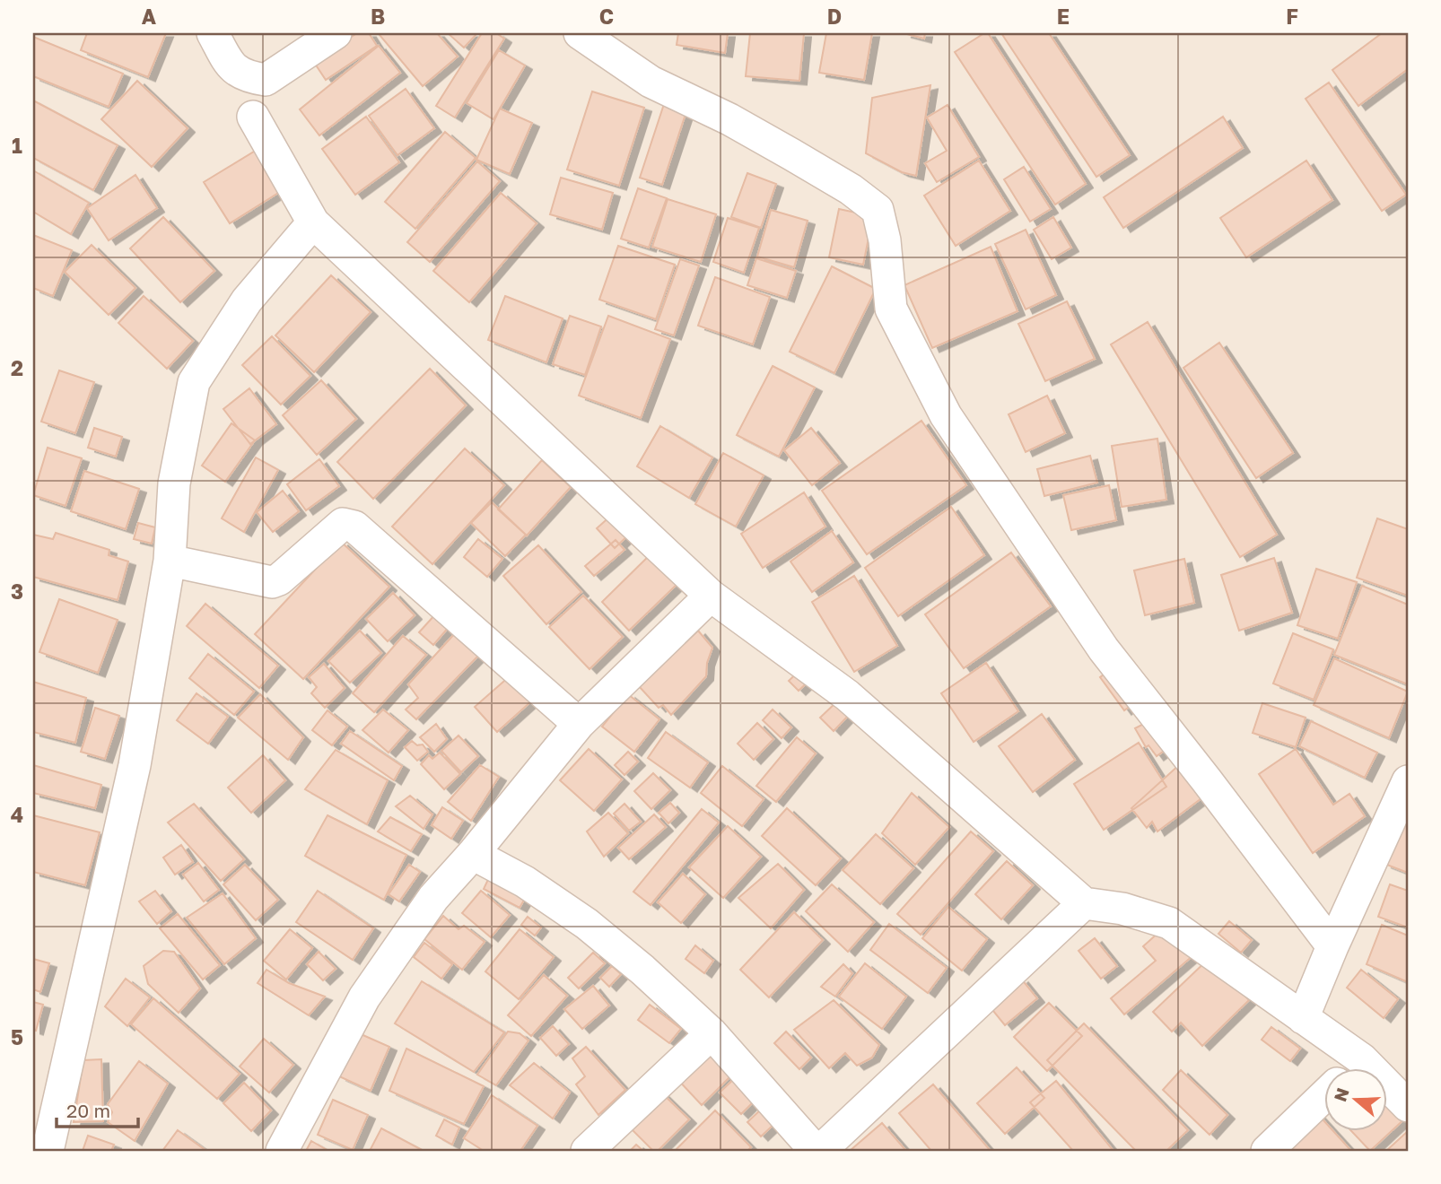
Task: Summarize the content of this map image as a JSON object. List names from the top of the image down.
{
  "scale_bar": "20 m",
  "north": "left",
  "grid": {
    "columns": [
      "A",
      "B",
      "C",
      "D",
      "E",
      "F"
    ],
    "rows": [
      "1",
      "2",
      "3",
      "4",
      "5"
    ]
  }
}
